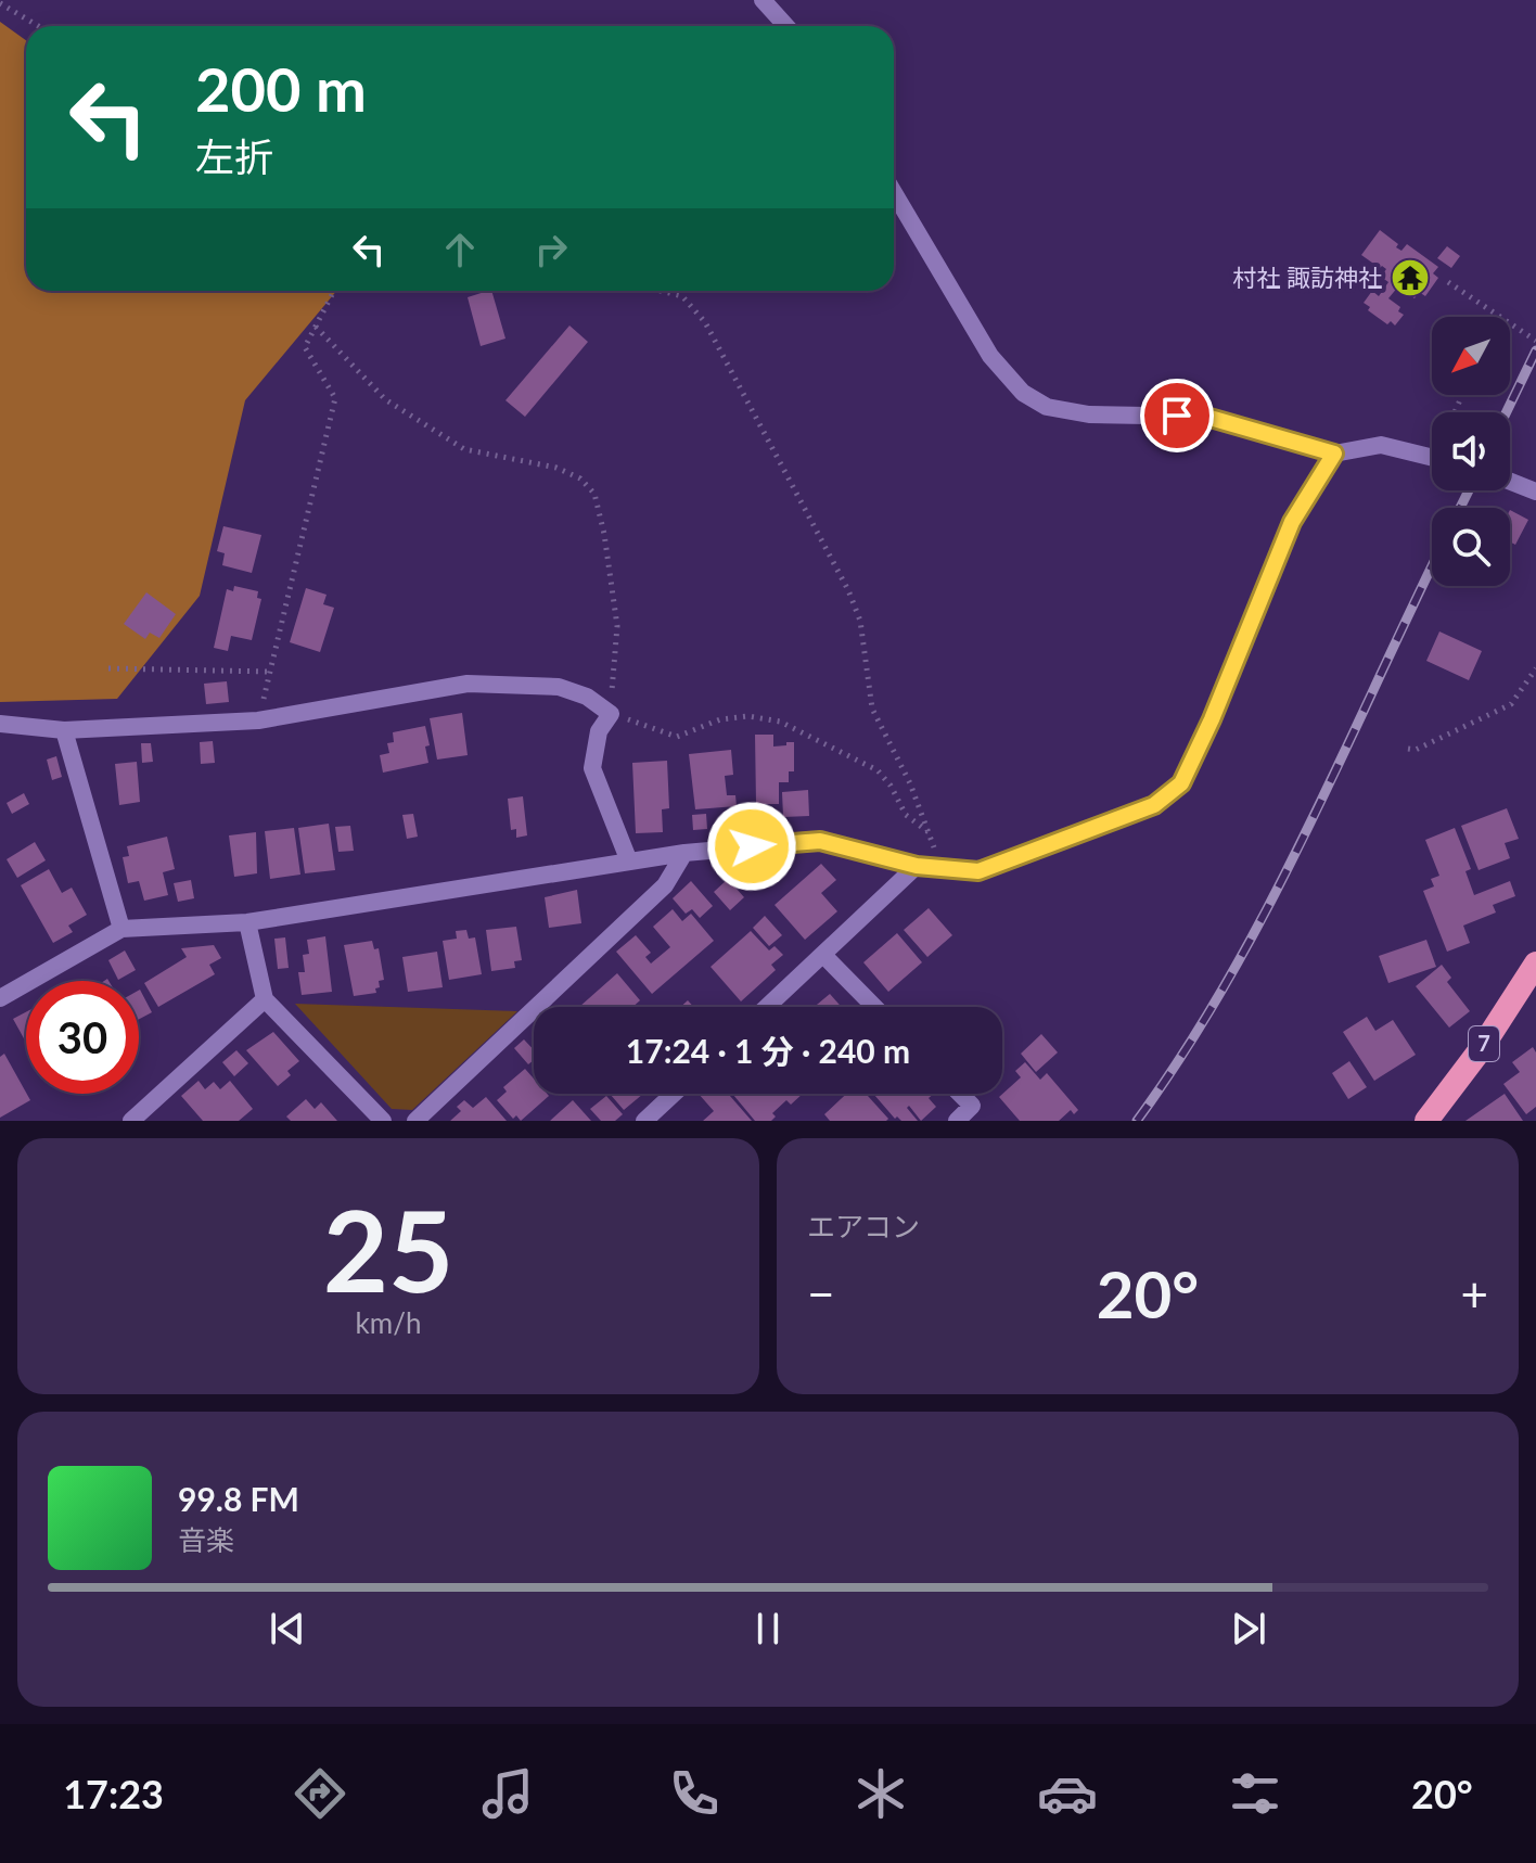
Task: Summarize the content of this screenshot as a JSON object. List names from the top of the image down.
{
  "streets": {
    "highway": ["7"]
  },
  "places": {
    "temple": ["村社 諏訪神社"]
  },
  "north": "bottom left",
  "page": {
    "turn": ["200 m", "左折"],
    "limit": "30",
    "trip": "17:24 · 1 分 · 240 m",
    "tile": [
      ["25", "km/h"],
      "エアコン"
    ],
    "heat": ["−", "20°", "+"],
    "song": ["99.8 FM", "音楽"],
    "tabs": ["17:23", "20°"]
  }
}
